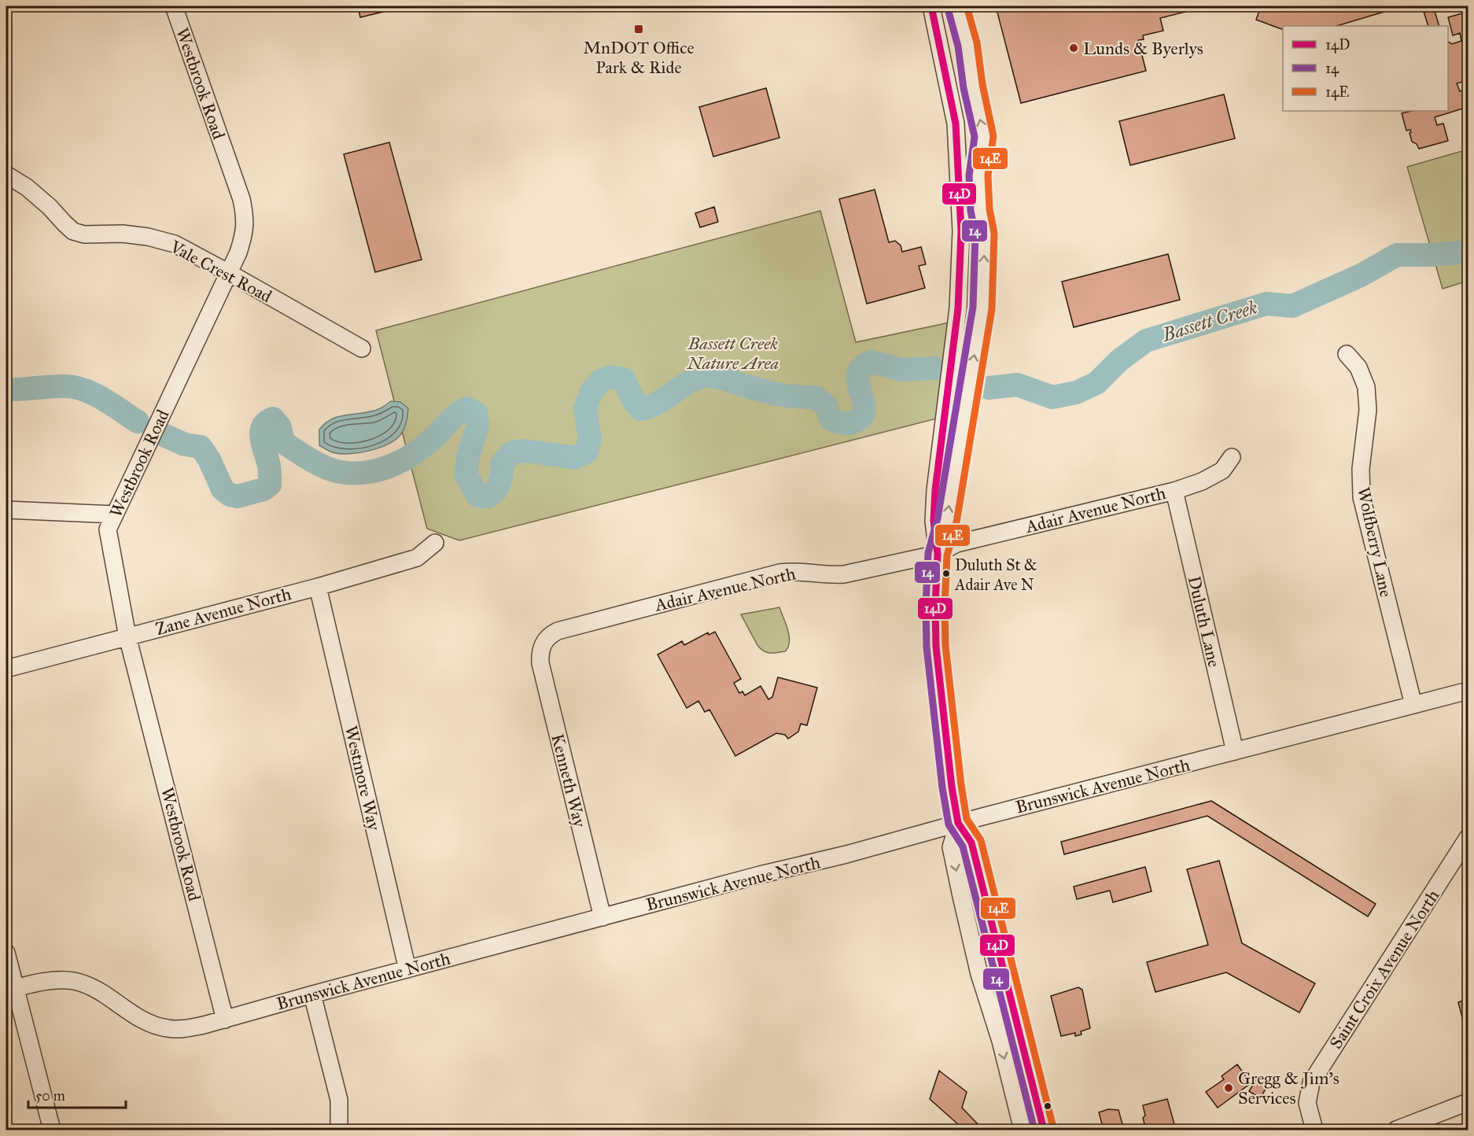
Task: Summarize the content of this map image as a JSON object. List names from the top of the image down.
{
  "streets": {
    "street": [
      "Westbrook Road",
      "Vale Crest Road",
      "Adair Avenue North",
      "Wolfberry Lane",
      "Zane Avenue North",
      "Duluth Lane",
      "Westmore Way",
      "Kenneth Way",
      "Brunswick Avenue North",
      "Saint Croix Avenue North"
    ]
  },
  "crossings": [
    ["Westbrook Road", "Vale Crest Road"],
    ["Westbrook Road", "Zane Avenue North"],
    ["Westbrook Road", "Brunswick Avenue North"],
    ["Adair Avenue North", "Duluth Lane"],
    ["Adair Avenue North", "Kenneth Way"],
    ["Wolfberry Lane", "Brunswick Avenue North"],
    ["Zane Avenue North", "Westmore Way"],
    ["Duluth Lane", "Brunswick Avenue North"],
    ["Westmore Way", "Brunswick Avenue North"],
    ["Kenneth Way", "Brunswick Avenue North"]
  ],
  "water": ["Bassett Creek"],
  "parks": ["Bassett Creek Nature Area"],
  "places": {
    "transit": ["MnDOT Office Park & Ride"],
    "other": ["Lunds & Byerlys", "Duluth St & Adair Ave N", "Gregg & Jim's Services"]
  },
  "lines": ["transit line 14D", "transit line 14E", "transit line 14"],
  "legend": ["14D", "14", "14E"],
  "scale_bar": "50 m"
}
